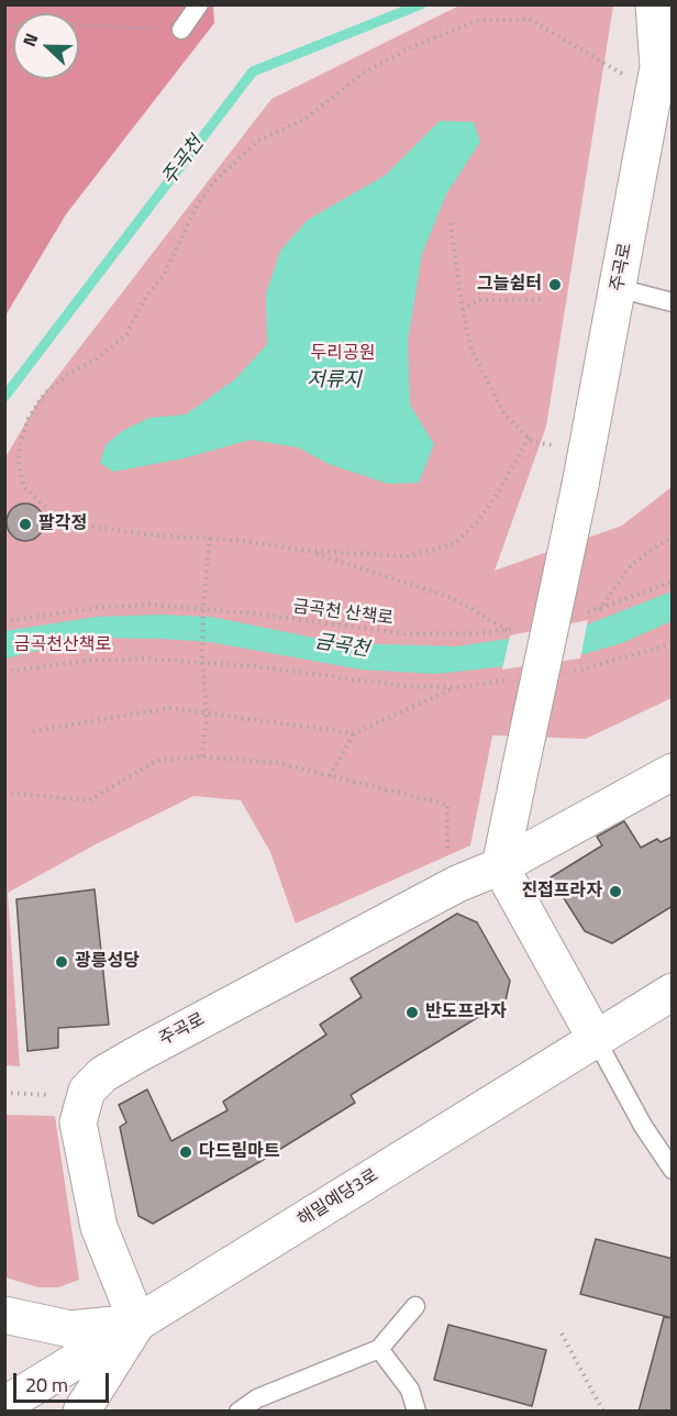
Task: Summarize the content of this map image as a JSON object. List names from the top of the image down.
{
  "streets": {
    "main road": ["주곡로", "해밀예당3로"],
    "path": ["금곡천 산책로"]
  },
  "water": ["주곡천", "저류지", "금곡천"],
  "parks": ["두리공원", "금곡천산책로"],
  "places": [
    "그늘쉼터",
    "팔각정",
    "진접프라자",
    "광릉성당",
    "반도프라자",
    "다드림마트"
  ],
  "scale_bar": "20 m",
  "north": "left"
}
